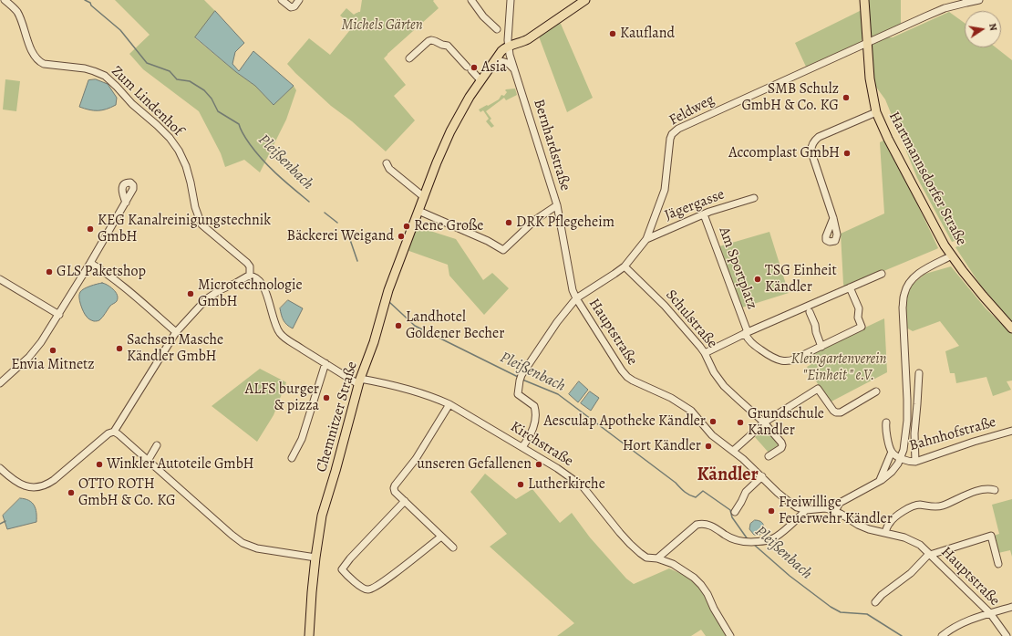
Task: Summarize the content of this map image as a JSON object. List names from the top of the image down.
{
  "streets": {
    "main road": ["Hartmannsdorfer Straße", "Chemnitzer Straße"],
    "street": [
      "Zum Lindenhof",
      "Feldweg",
      "Bernhardstraße",
      "Jägergasse",
      "Am Sportplatz",
      "Schulstraße",
      "Hauptstraße",
      "Bahnhofstraße",
      "Kirchstraße"
    ]
  },
  "crossings": [
    ["Zum Lindenhof", "Kirchstraße"],
    ["Feldweg", "Hartmannsdorfer Straße"],
    ["Feldweg", "Jägergasse"],
    ["Feldweg", "Schulstraße"],
    ["Feldweg", "Hauptstraße"],
    ["Feldweg", "Kirchstraße"],
    ["Bernhardstraße", "Hauptstraße"],
    ["Bernhardstraße", "Chemnitzer Straße"],
    ["Jägergasse", "Am Sportplatz"],
    ["Hauptstraße", "Bahnhofstraße"],
    ["Chemnitzer Straße", "Kirchstraße"]
  ],
  "districts": ["Kändler"],
  "water": ["Pleißenbach"],
  "parks": ["Michels Gärten", "Kleingartenverein \"Einheit \" e.V."],
  "places": [
    "Kaufland",
    "Asia",
    "SMB Schulz GmbH & Co. KG",
    "Accomplast GmbH",
    "DRK Pflegeheim",
    "Rene Große",
    "KEG Kanalreinigungstechnik GmbH",
    "Bäckerei Weigand",
    "GLS Paketshop",
    "TSG Einheit Kändler",
    "Microtechnologie GmbH",
    "Landhotel Goldener Becher",
    "Sachsen Masche Kändler GmbH",
    "Envia Mitnetz",
    "ALFS burger & pizza",
    "Aesculap Apotheke Kändler",
    "Grundschule Kändler",
    "Hort Kändler",
    "Winkler Autoteile GmbH",
    "unseren Gefallenen",
    "Lutherkirche",
    "OTTO ROTH GmbH & Co. KG",
    "Freiwillige Feuerwehr Kändler"
  ],
  "north": "right"
}
